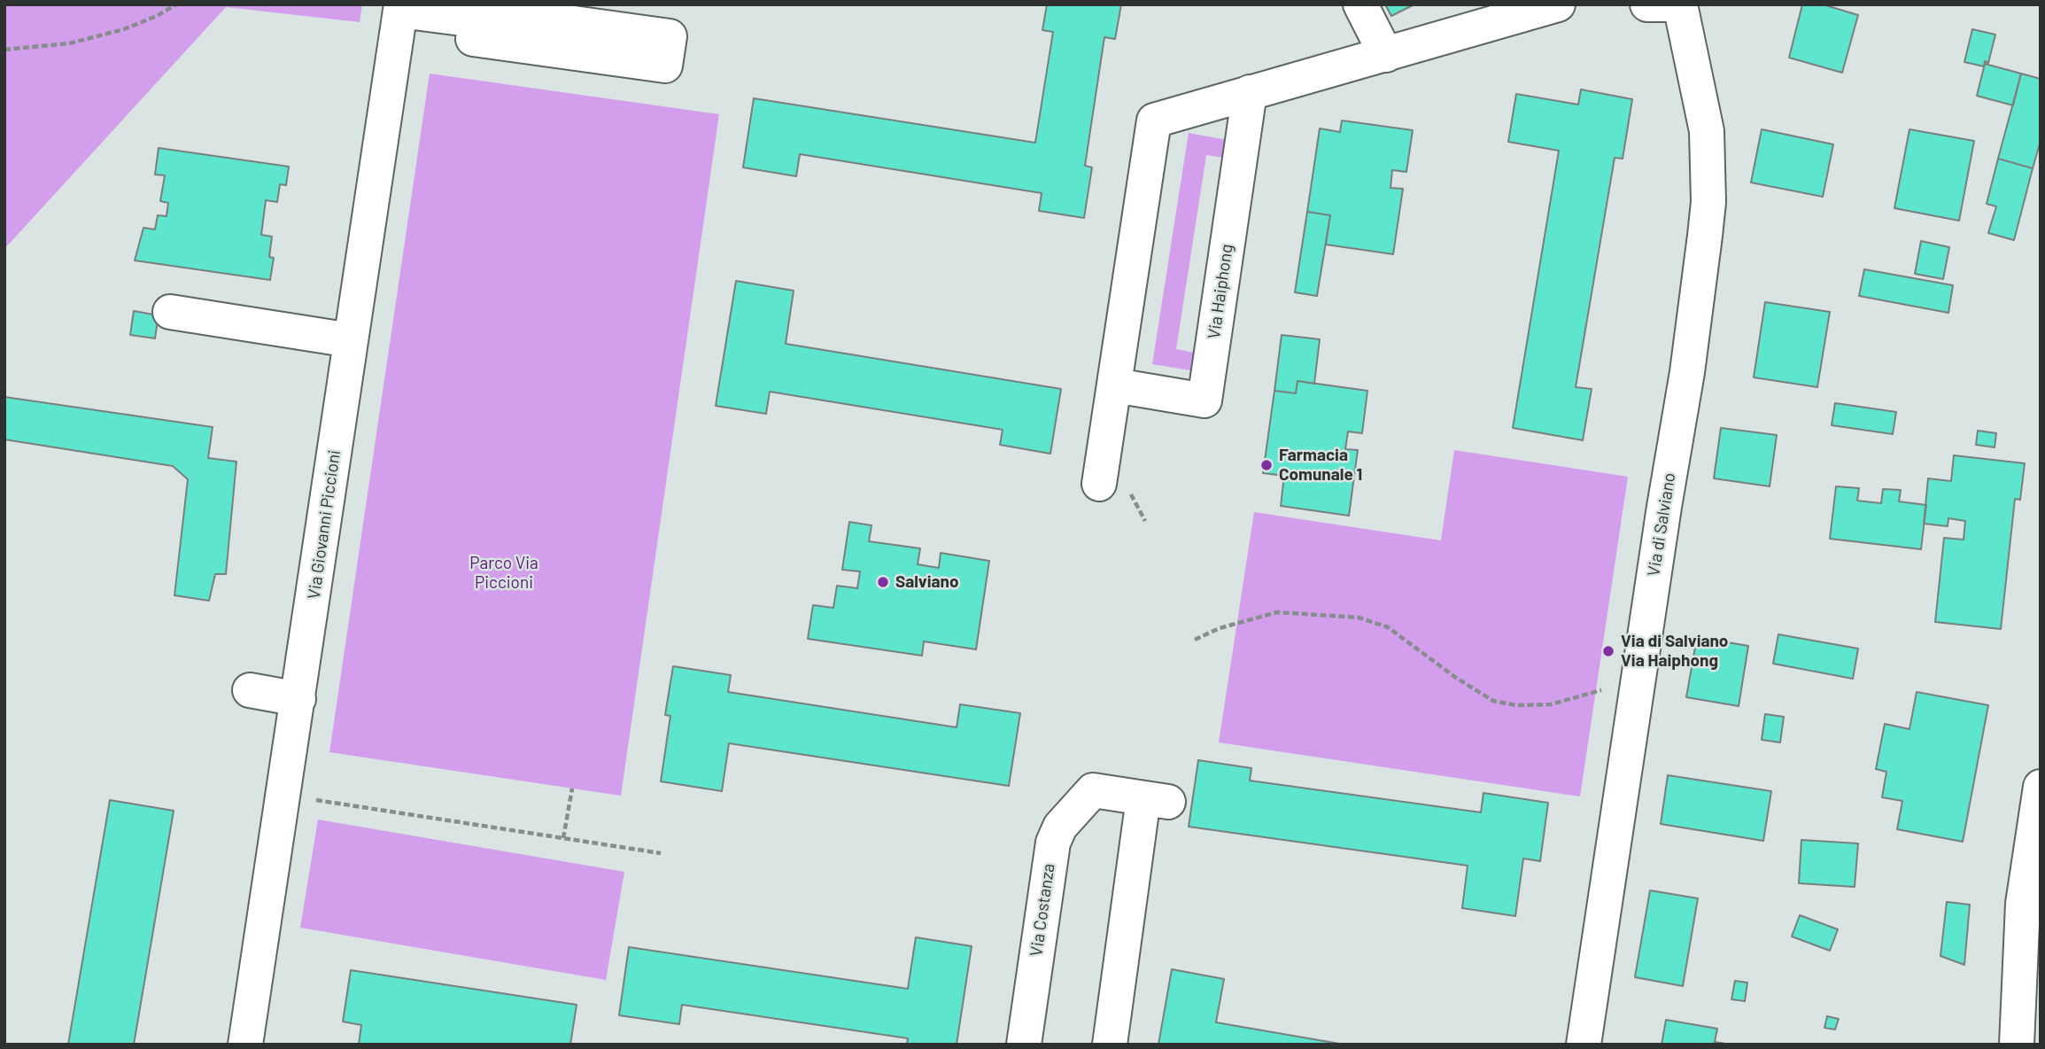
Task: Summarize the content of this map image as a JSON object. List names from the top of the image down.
{
  "streets": {
    "street": [
      "Via Haiphong",
      "Via Giovanni Piccioni",
      "Via di Salviano",
      "Via Costanza"
    ]
  },
  "parks": ["Parco Via Piccioni"],
  "places": ["Farmacia Comunale 1", "Salviano", "Via di Salviano Via Haiphong"]
}
